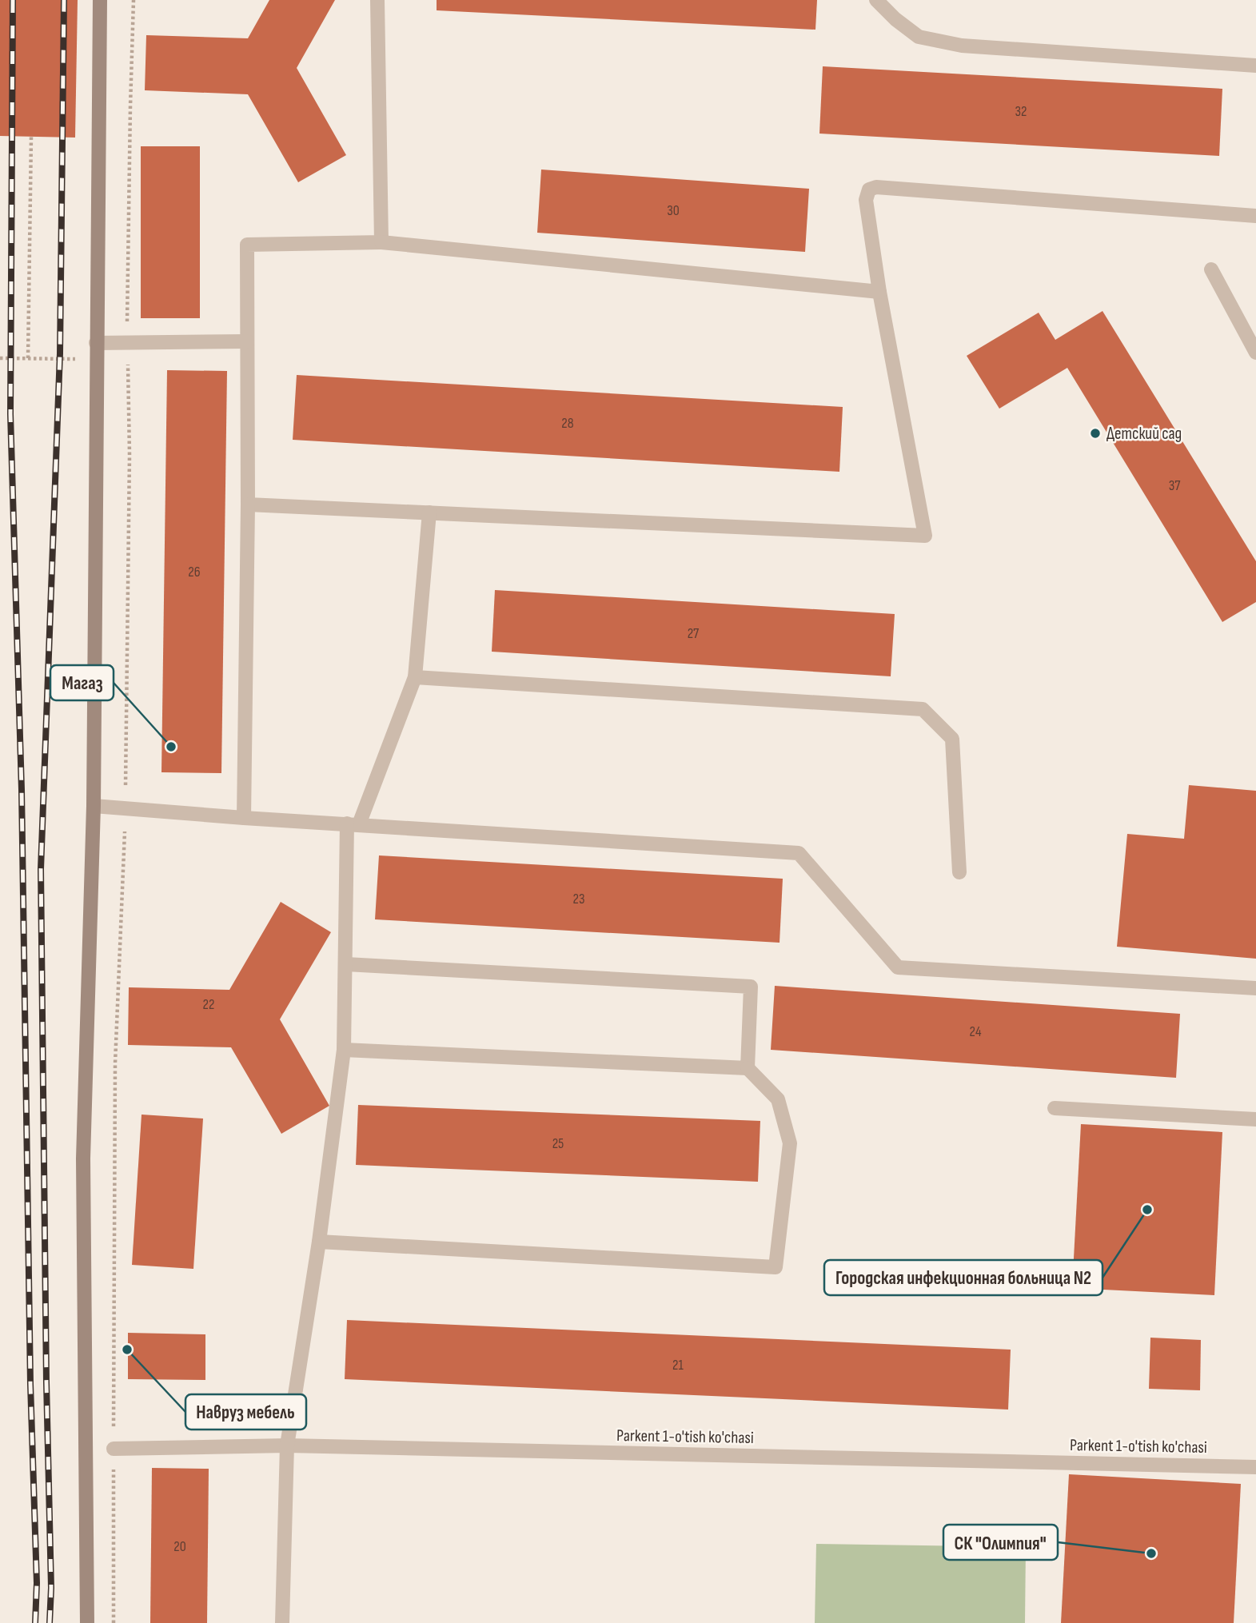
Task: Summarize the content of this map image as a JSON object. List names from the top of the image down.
{
  "streets": {
    "lane": ["Parkent 1-o'tish ko'chasi"]
  },
  "places": [
    "Детский сад",
    "Магаз",
    "Городская инфекционная больница N2",
    "Навруз мебель",
    "СК \"Олимпия\""
  ],
  "house_numbers": [
    "32",
    "30",
    "28",
    "37",
    "26",
    "27",
    "23",
    "22",
    "24",
    "25",
    "21",
    "20"
  ]
}
